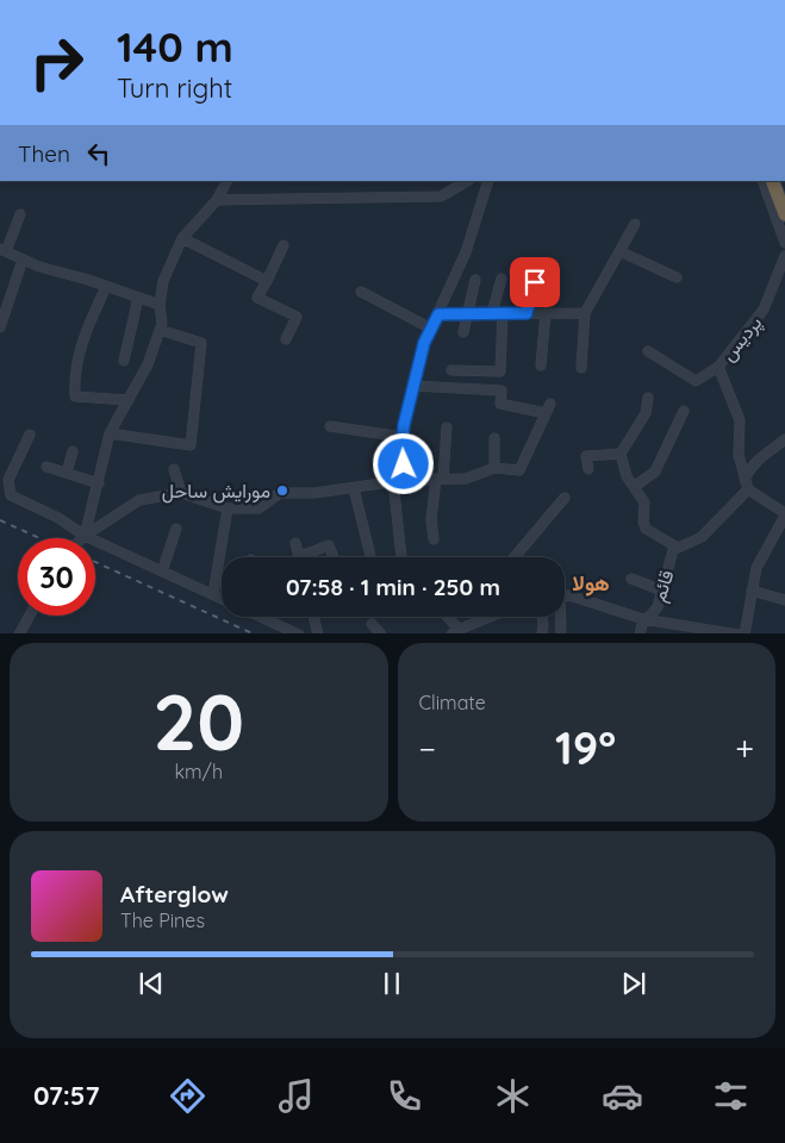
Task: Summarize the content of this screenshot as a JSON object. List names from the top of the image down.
{
  "streets": {
    "street": ["پرديس", "قائم"]
  },
  "crossings": [
    ["پرديس", "قائم"]
  ],
  "districts": ["هولا"],
  "places": ["مورایش ساحل"],
  "page": {
    "turn": ["140 m", "Turn right"],
    "then": "Then",
    "limit": "30",
    "trip": "07:58 · 1 min · 250 m",
    "tile": [
      ["20", "km/h"],
      "Climate"
    ],
    "heat": ["−", "19°", "+"],
    "song": ["Afterglow", "The Pines"],
    "tabs": "07:57"
  }
}
